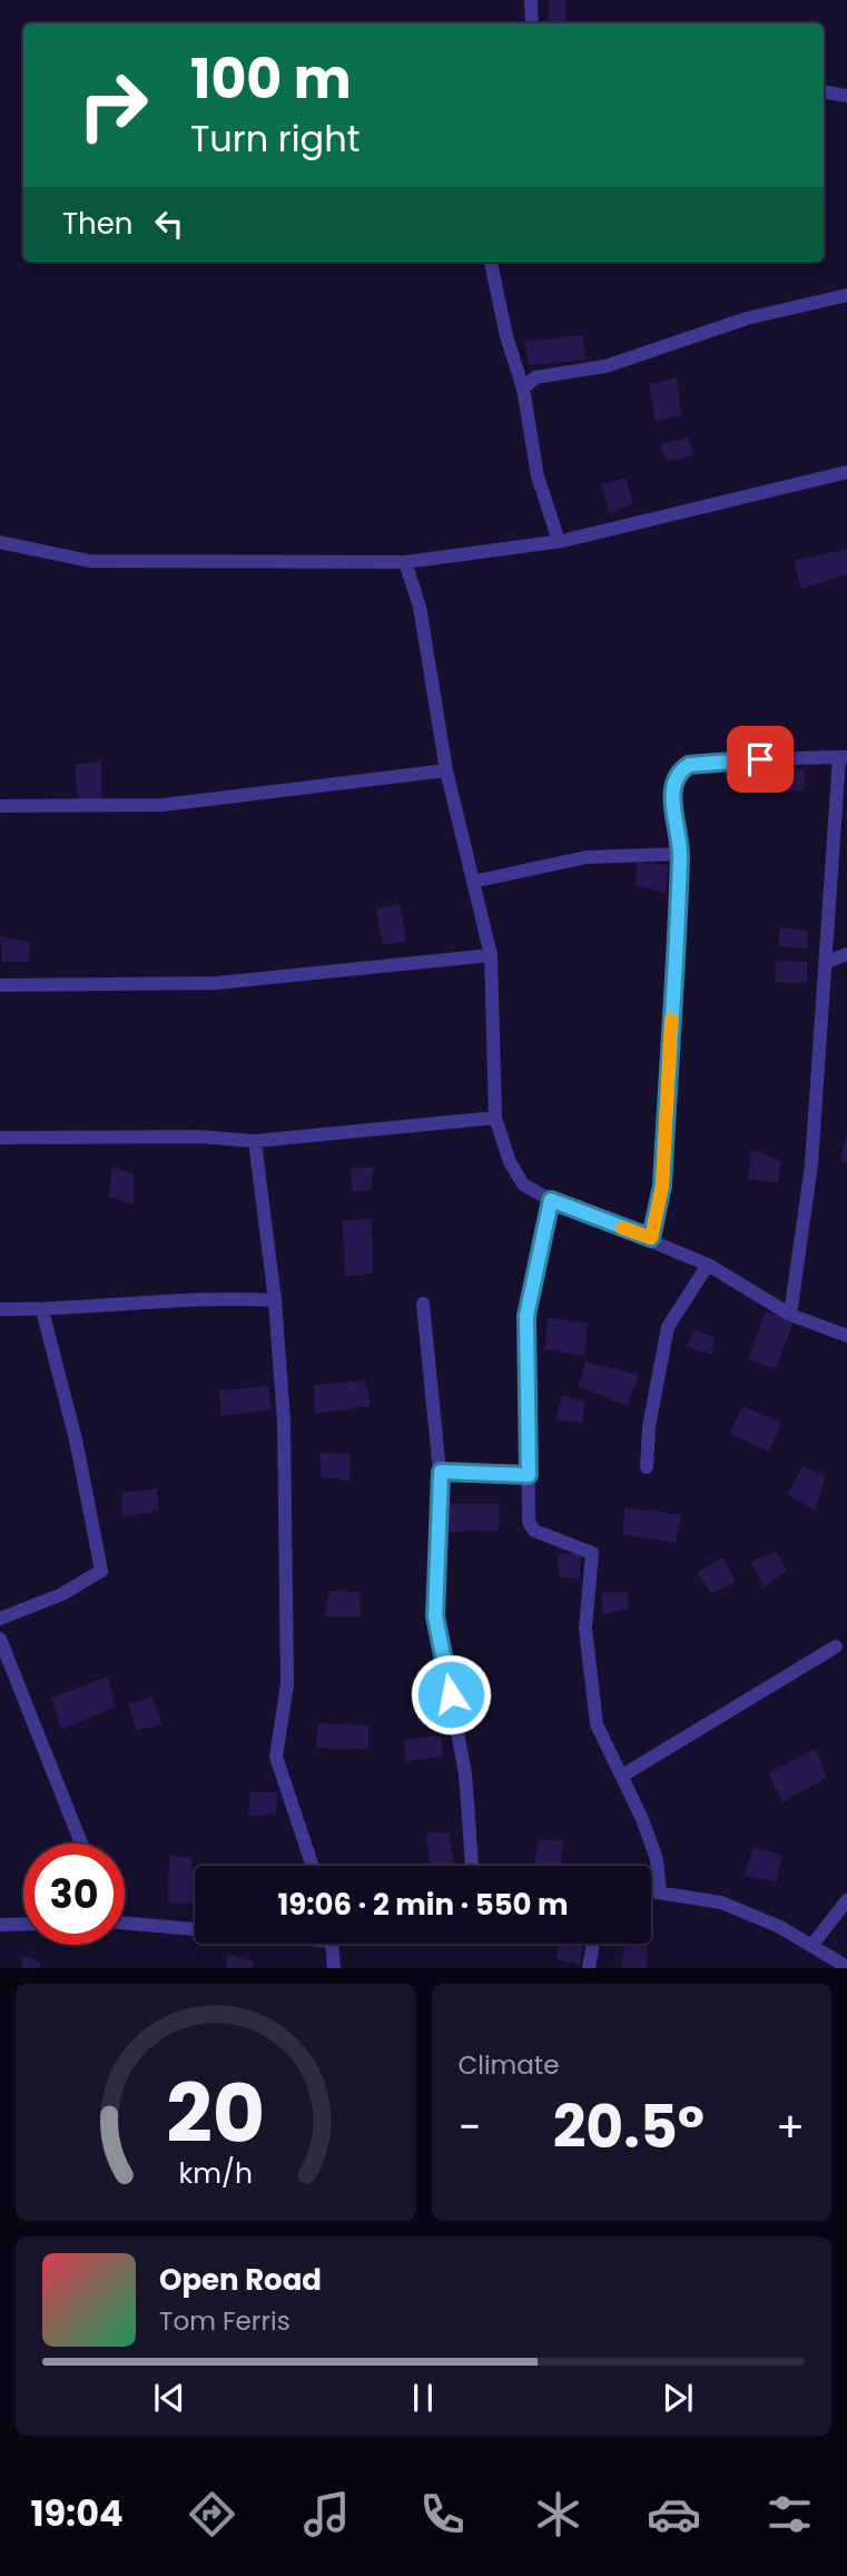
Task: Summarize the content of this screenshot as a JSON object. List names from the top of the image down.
{
  "page": {
    "turn": ["100 m", "Turn right"],
    "then": "Then",
    "limit": "30",
    "trip": "19:06 · 2 min · 550 m",
    "tile": "Climate",
    "heat": ["−", "20.5°", "+"],
    "song": ["Open Road", "Tom Ferris"],
    "tabs": "19:04",
    "gauge": ["20", "km/h"]
  }
}
